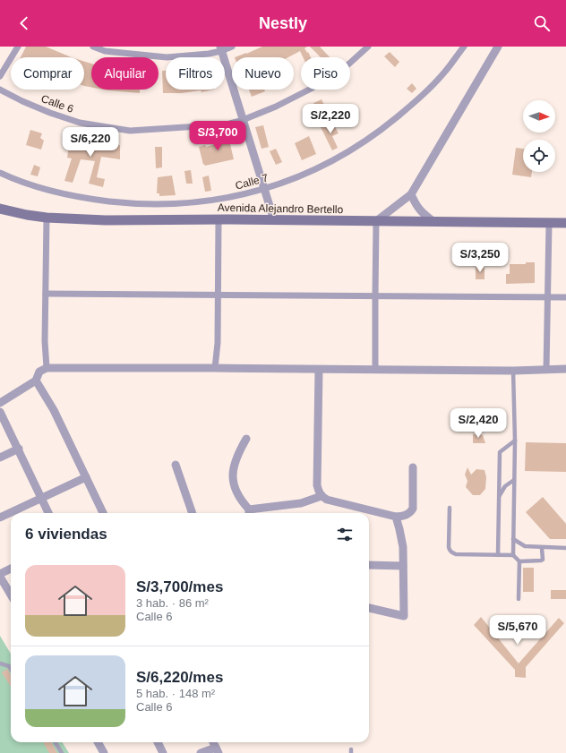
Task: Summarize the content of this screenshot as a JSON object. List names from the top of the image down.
{
  "streets": {
    "main road": ["Avenida Alejandro Bertello"],
    "street": ["Calle 6", "Calle 7"]
  },
  "north": "right",
  "page": {
    "header": "Nestly",
    "chip": [
      "Comprar",
      "Alquilar",
      "Filtros",
      "Nuevo",
      "Piso"
    ],
    "price": [
      "S/2,220",
      "S/3,700",
      "S/6,220",
      "S/3,250",
      "S/2,420",
      "S/5,670"
    ],
    "heading": "6 viviendas",
    "list": [
      {
        "name": "S/3,700/mes",
        "note": "3 hab. · 86 m² · Calle 6"
      },
      {
        "name": "S/6,220/mes",
        "note": "5 hab. · 148 m² · Calle 6"
      }
    ]
  }
}
